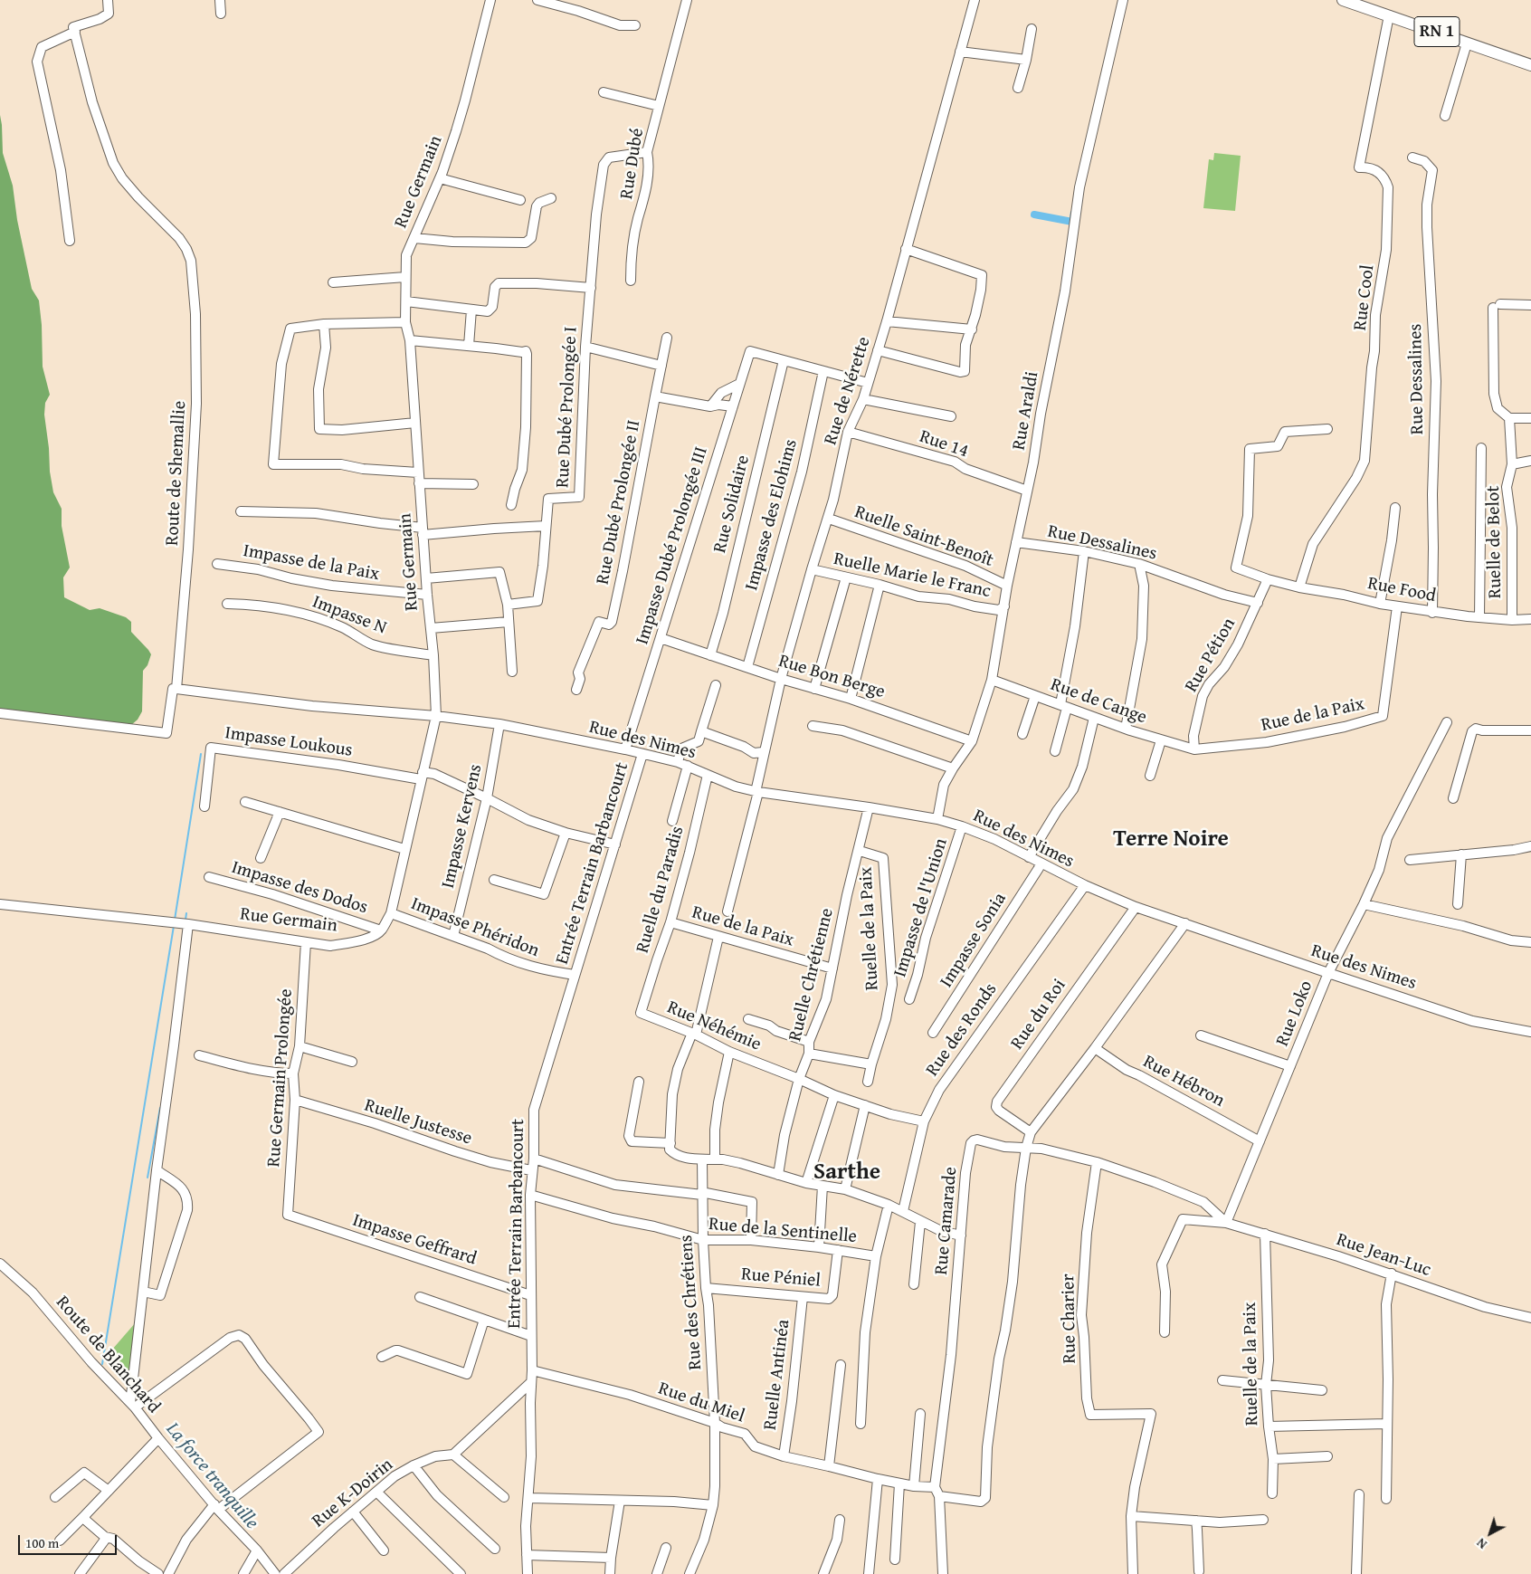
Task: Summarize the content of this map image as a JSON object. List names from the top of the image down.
{
  "streets": {
    "main road": ["RN 1"],
    "street": [
      "Rue Dubé",
      "Rue Germain",
      "Rue Cool",
      "Rue Dessalines",
      "Rue de Nérette",
      "Rue Dubé Prolongée I",
      "Rue Araldi",
      "Rue 14",
      "Route de Shemallie",
      "Rue Dubé Prolongée II",
      "Rue Solidaire",
      "Impasse des Elohims",
      "Ruelle Saint-Benoît",
      "Ruelle de Belot",
      "Impasse Dubé Prolongée III",
      "Impasse de la Paix",
      "Ruelle Marie le Franc",
      "Rue Food",
      "Impasse N",
      "Rue Pétion",
      "Rue Bon Berge",
      "Rue de Cange",
      "Rue de la Paix",
      "Rue des Nimes",
      "Impasse Loukous",
      "Impasse Kervens",
      "Entrée Terrain Barbancourt",
      "Impasse des Dodos",
      "Ruelle du Paradis",
      "Impasse de l'Union",
      "Impasse Phéridon",
      "Ruelle de la Paix",
      "Impasse Sonia",
      "Ruelle Chrétienne",
      "Rue Loko",
      "Rue du Roi",
      "Rue Néhémie",
      "Rue des Ronds",
      "Rue Germain Prolongée",
      "Rue Hébron",
      "Ruelle Justesse",
      "Rue Camarade",
      "Rue de la Sentinelle",
      "Impasse Geffrard",
      "Rue Jean-Luc",
      "Rue Péniel",
      "Rue des Chrétiens",
      "Rue Charier",
      "Route de Blanchard",
      "Ruelle Antinéa",
      "Rue du Miel",
      "Rue K-Doirin"
    ]
  },
  "crossings": [
    ["RN 1", "Rue Cool"],
    ["Rue Dubé", "Rue Dubé Prolongée I"],
    ["Rue Germain", "Impasse de la Paix"],
    ["Rue Germain", "Impasse N"],
    ["Rue Germain", "Rue des Nimes"],
    ["Rue Germain", "Impasse Loukous"],
    ["Rue Germain", "Impasse des Dodos"],
    ["Rue Germain", "Impasse Phéridon"],
    ["Rue Germain", "Rue Germain Prolongée"],
    ["Rue Cool", "Rue Food"],
    ["Rue Dessalines", "Rue Araldi"],
    ["Rue Dessalines", "Rue Food"],
    ["Rue Dessalines", "Rue Pétion"],
    ["Rue de Nérette", "Rue 14"],
    ["Rue de Nérette", "Ruelle Saint-Benoît"],
    ["Rue de Nérette", "Ruelle Marie le Franc"],
    ["Rue de Nérette", "Rue Bon Berge"],
    ["Rue de Nérette", "Rue des Nimes"],
    ["Rue Araldi", "Rue 14"],
    ["Rue Araldi", "Ruelle Saint-Benoît"],
    ["Rue Araldi", "Ruelle Marie le Franc"],
    ["Rue Araldi", "Rue Bon Berge"],
    ["Rue Araldi", "Rue de Cange"],
    ["Rue Araldi", "Rue des Nimes"],
    ["Rue Solidaire", "Impasse Dubé Prolongée III"],
    ["Rue Solidaire", "Rue Bon Berge"],
    ["Impasse des Elohims", "Rue Bon Berge"],
    ["Ruelle de Belot", "Rue Food"],
    ["Impasse Dubé Prolongée III", "Rue Bon Berge"],
    ["Impasse Dubé Prolongée III", "Rue des Nimes"],
    ["Rue Food", "Rue Pétion"],
    ["Rue Food", "Rue de la Paix"],
    ["Rue Pétion", "Rue de Cange"],
    ["Rue Pétion", "Rue de la Paix"],
    ["Rue de Cange", "Rue de la Paix"],
    ["Rue de la Paix", "Ruelle du Paradis"],
    ["Rue de la Paix", "Ruelle Chrétienne"],
    ["Rue des Nimes", "Impasse Kervens"],
    ["Rue des Nimes", "Entrée Terrain Barbancourt"],
    ["Rue des Nimes", "Ruelle du Paradis"],
    ["Rue des Nimes", "Impasse de l'Union"],
    ["Rue des Nimes", "Impasse Sonia"],
    ["Rue des Nimes", "Ruelle Chrétienne"],
    ["Rue des Nimes", "Rue Loko"],
    ["Rue des Nimes", "Rue du Roi"],
    ["Rue des Nimes", "Rue des Ronds"],
    ["Impasse Loukous", "Impasse Kervens"],
    ["Impasse Loukous", "Entrée Terrain Barbancourt"],
    ["Impasse Kervens", "Impasse Phéridon"],
    ["Entrée Terrain Barbancourt", "Impasse Phéridon"],
    ["Entrée Terrain Barbancourt", "Ruelle Justesse"],
    ["Entrée Terrain Barbancourt", "Rue de la Sentinelle"],
    ["Entrée Terrain Barbancourt", "Impasse Geffrard"],
    ["Entrée Terrain Barbancourt", "Rue du Miel"],
    ["Ruelle du Paradis", "Rue Néhémie"],
    ["Ruelle de la Paix", "Ruelle Chrétienne"],
    ["Ruelle de la Paix", "Rue Jean-Luc"],
    ["Ruelle Chrétienne", "Rue Néhémie"],
    ["Rue Loko", "Rue Hébron"],
    ["Rue Loko", "Rue Camarade"],
    ["Rue Loko", "Rue Jean-Luc"],
    ["Rue Néhémie", "Rue des Ronds"],
    ["Rue Germain Prolongée", "Ruelle Justesse"],
    ["Rue Germain Prolongée", "Impasse Geffrard"],
    ["Rue Camarade", "Rue Jean-Luc"],
    ["Rue Camarade", "Rue Charier"],
    ["Rue Camarade", "Rue du Miel"],
    ["Rue de la Sentinelle", "Rue Péniel"],
    ["Rue de la Sentinelle", "Rue des Chrétiens"],
    ["Rue Péniel", "Rue des Chrétiens"],
    ["Rue Péniel", "Ruelle Antinéa"],
    ["Rue des Chrétiens", "Rue du Miel"],
    ["Ruelle Antinéa", "Rue du Miel"]
  ],
  "districts": ["Terre Noire", "Sarthe"],
  "water": ["La force tranquille"],
  "scale_bar": "100 m",
  "north": "bottom left"
}
